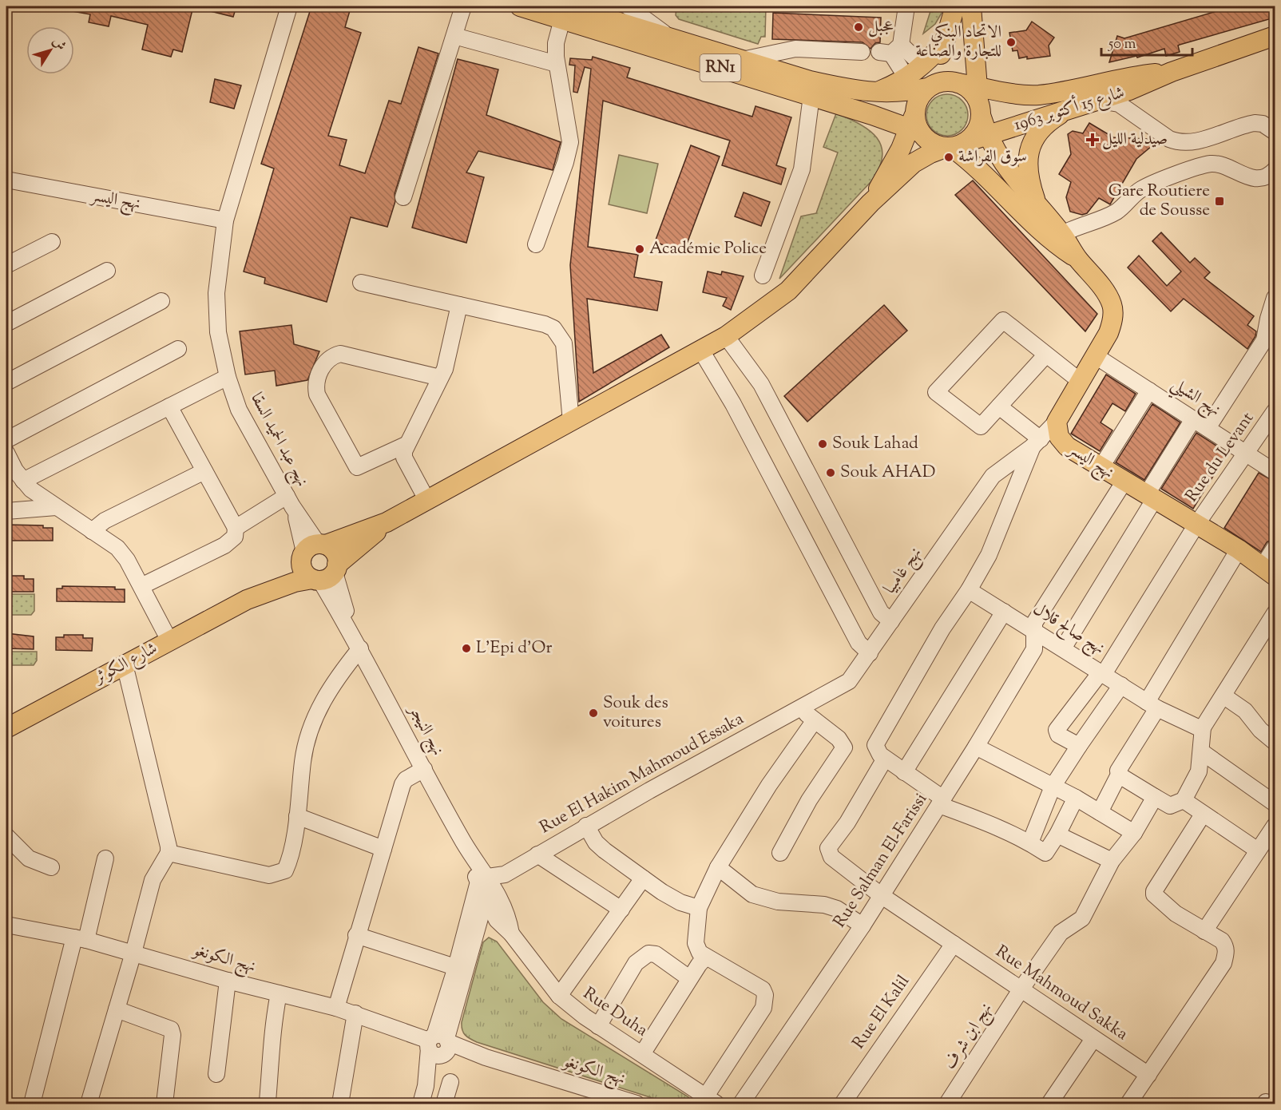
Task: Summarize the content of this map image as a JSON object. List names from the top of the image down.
{
  "streets": {
    "main road": [
      "RN1",
      "شارع 15 أكتوبر 1963",
      "نهج اليسر",
      "شارع الكوثر"
    ],
    "street": [
      "نهج الشيلي",
      "نهج عبد الحميد السقا",
      "Rue du Levant",
      "نهج غامبيا",
      "نهج صالح قلال",
      "نهج النيجر",
      "Rue El Hakim Mahmoud Essaka",
      "Rue Salman El-Farissi",
      "نهج الكونغو",
      "Rue Mahmoud Sakka",
      "Rue Duha",
      "Rue El Kalil",
      "نهج ابن شرف"
    ]
  },
  "crossings": [
    ["RN1", "شارع 15 أكتوبر 1963"],
    ["نهج اليسر", "نهج عبد الحميد السقا"],
    ["نهج اليسر", "Rue du Levant"],
    ["نهج الشيلي", "Rue du Levant"],
    ["نهج عبد الحميد السقا", "شارع الكوثر"],
    ["Rue du Levant", "نهج صالح قلال"],
    ["نهج غامبيا", "Rue El Hakim Mahmoud Essaka"],
    ["نهج صالح قلال", "Rue Salman El-Farissi"],
    ["شارع الكوثر", "نهج النيجر"],
    ["نهج النيجر", "Rue Duha"],
    ["Rue Salman El-Farissi", "Rue Mahmoud Sakka"],
    ["Rue Mahmoud Sakka", "Rue El Kalil"],
    ["Rue Mahmoud Sakka", "نهج ابن شرف"]
  ],
  "places": {
    "other": [
      "عجبل",
      "الاتحاد البنكي للتجارة والصناعة",
      "سوق الفراشة",
      "Académie Police",
      "Souk Lahad",
      "Souk AHAD",
      "L'Epi d'Or",
      "Souk des voitures"
    ],
    "health": ["صيدلية الليل"],
    "transit": ["Gare Routiere de Sousse"]
  },
  "scale_bar": "50 m",
  "north": "top right"
}
